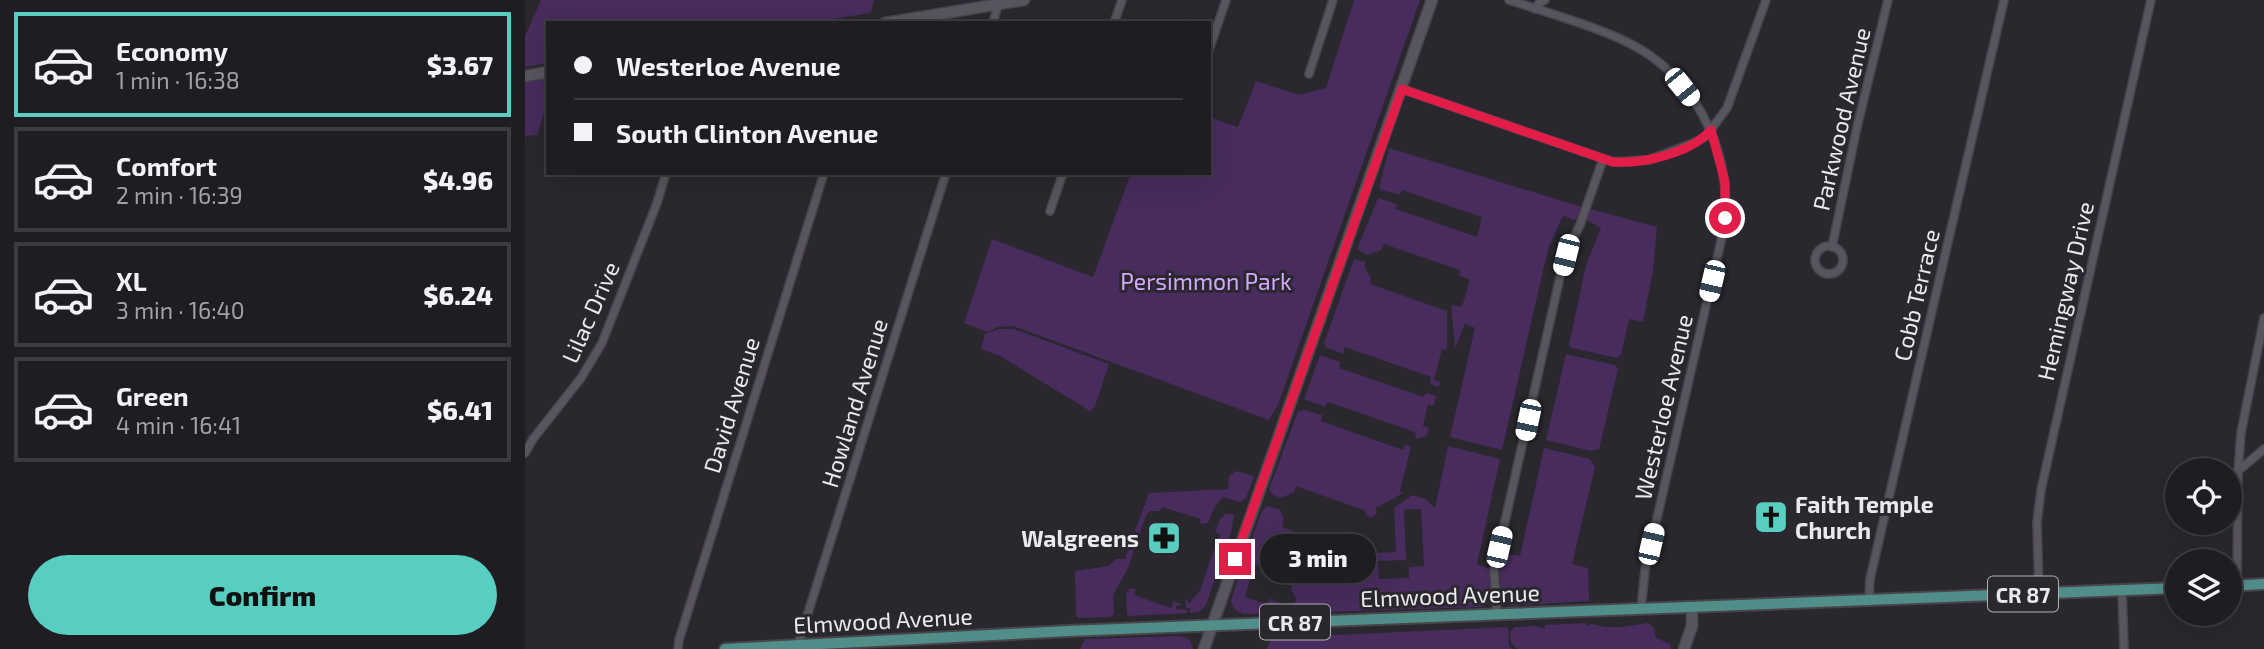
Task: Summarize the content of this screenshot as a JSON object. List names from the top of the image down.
{
  "streets": {
    "main road": ["CR 87", "Elmwood Avenue"],
    "street": [
      "Parkwood Avenue",
      "Hemingway Drive",
      "Cobb Terrace",
      "Lilac Drive",
      "Howland Avenue",
      "David Avenue",
      "Westerloe Avenue"
    ]
  },
  "crossings": [
    ["Hemingway Drive", "Elmwood Avenue"],
    ["Cobb Terrace", "Elmwood Avenue"],
    ["Howland Avenue", "Elmwood Avenue"],
    ["Westerloe Avenue", "Elmwood Avenue"]
  ],
  "parks": ["Persimmon Park"],
  "places": {
    "church": ["Faith Temple Church"],
    "pharmacy": ["Walgreens"]
  },
  "page": {
    "list": [
      {
        "name": "Economy",
        "note": "1 min · 16:38",
        "value": "$3.67"
      },
      {
        "name": "Comfort",
        "note": "2 min · 16:39",
        "value": "$4.96"
      },
      {
        "name": "XL",
        "note": "3 min · 16:40",
        "value": "$6.24"
      },
      {
        "name": "Green",
        "note": "4 min · 16:41",
        "value": "$6.41"
      }
    ],
    "banner": ["Westerloe Avenue", "South Clinton Avenue"],
    "bubble": "3 min",
    "buttons": "Confirm"
  }
}
